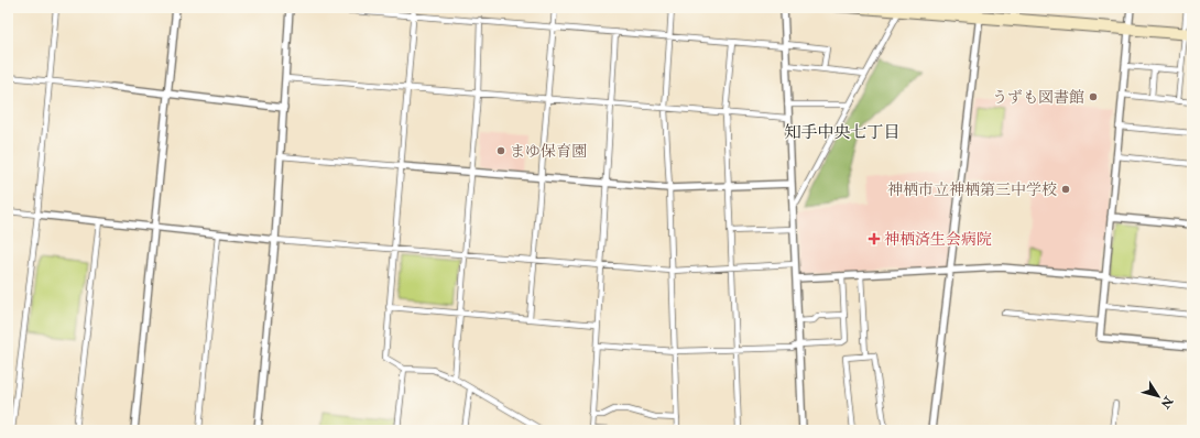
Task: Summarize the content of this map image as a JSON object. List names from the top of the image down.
{
  "districts": ["知手中央七丁目"],
  "places": {
    "other": ["うずも図書館", "まゆ保育園", "神栖市立神栖第三中学校"],
    "health": ["神栖済生会病院"]
  },
  "north": "bottom right"
}
